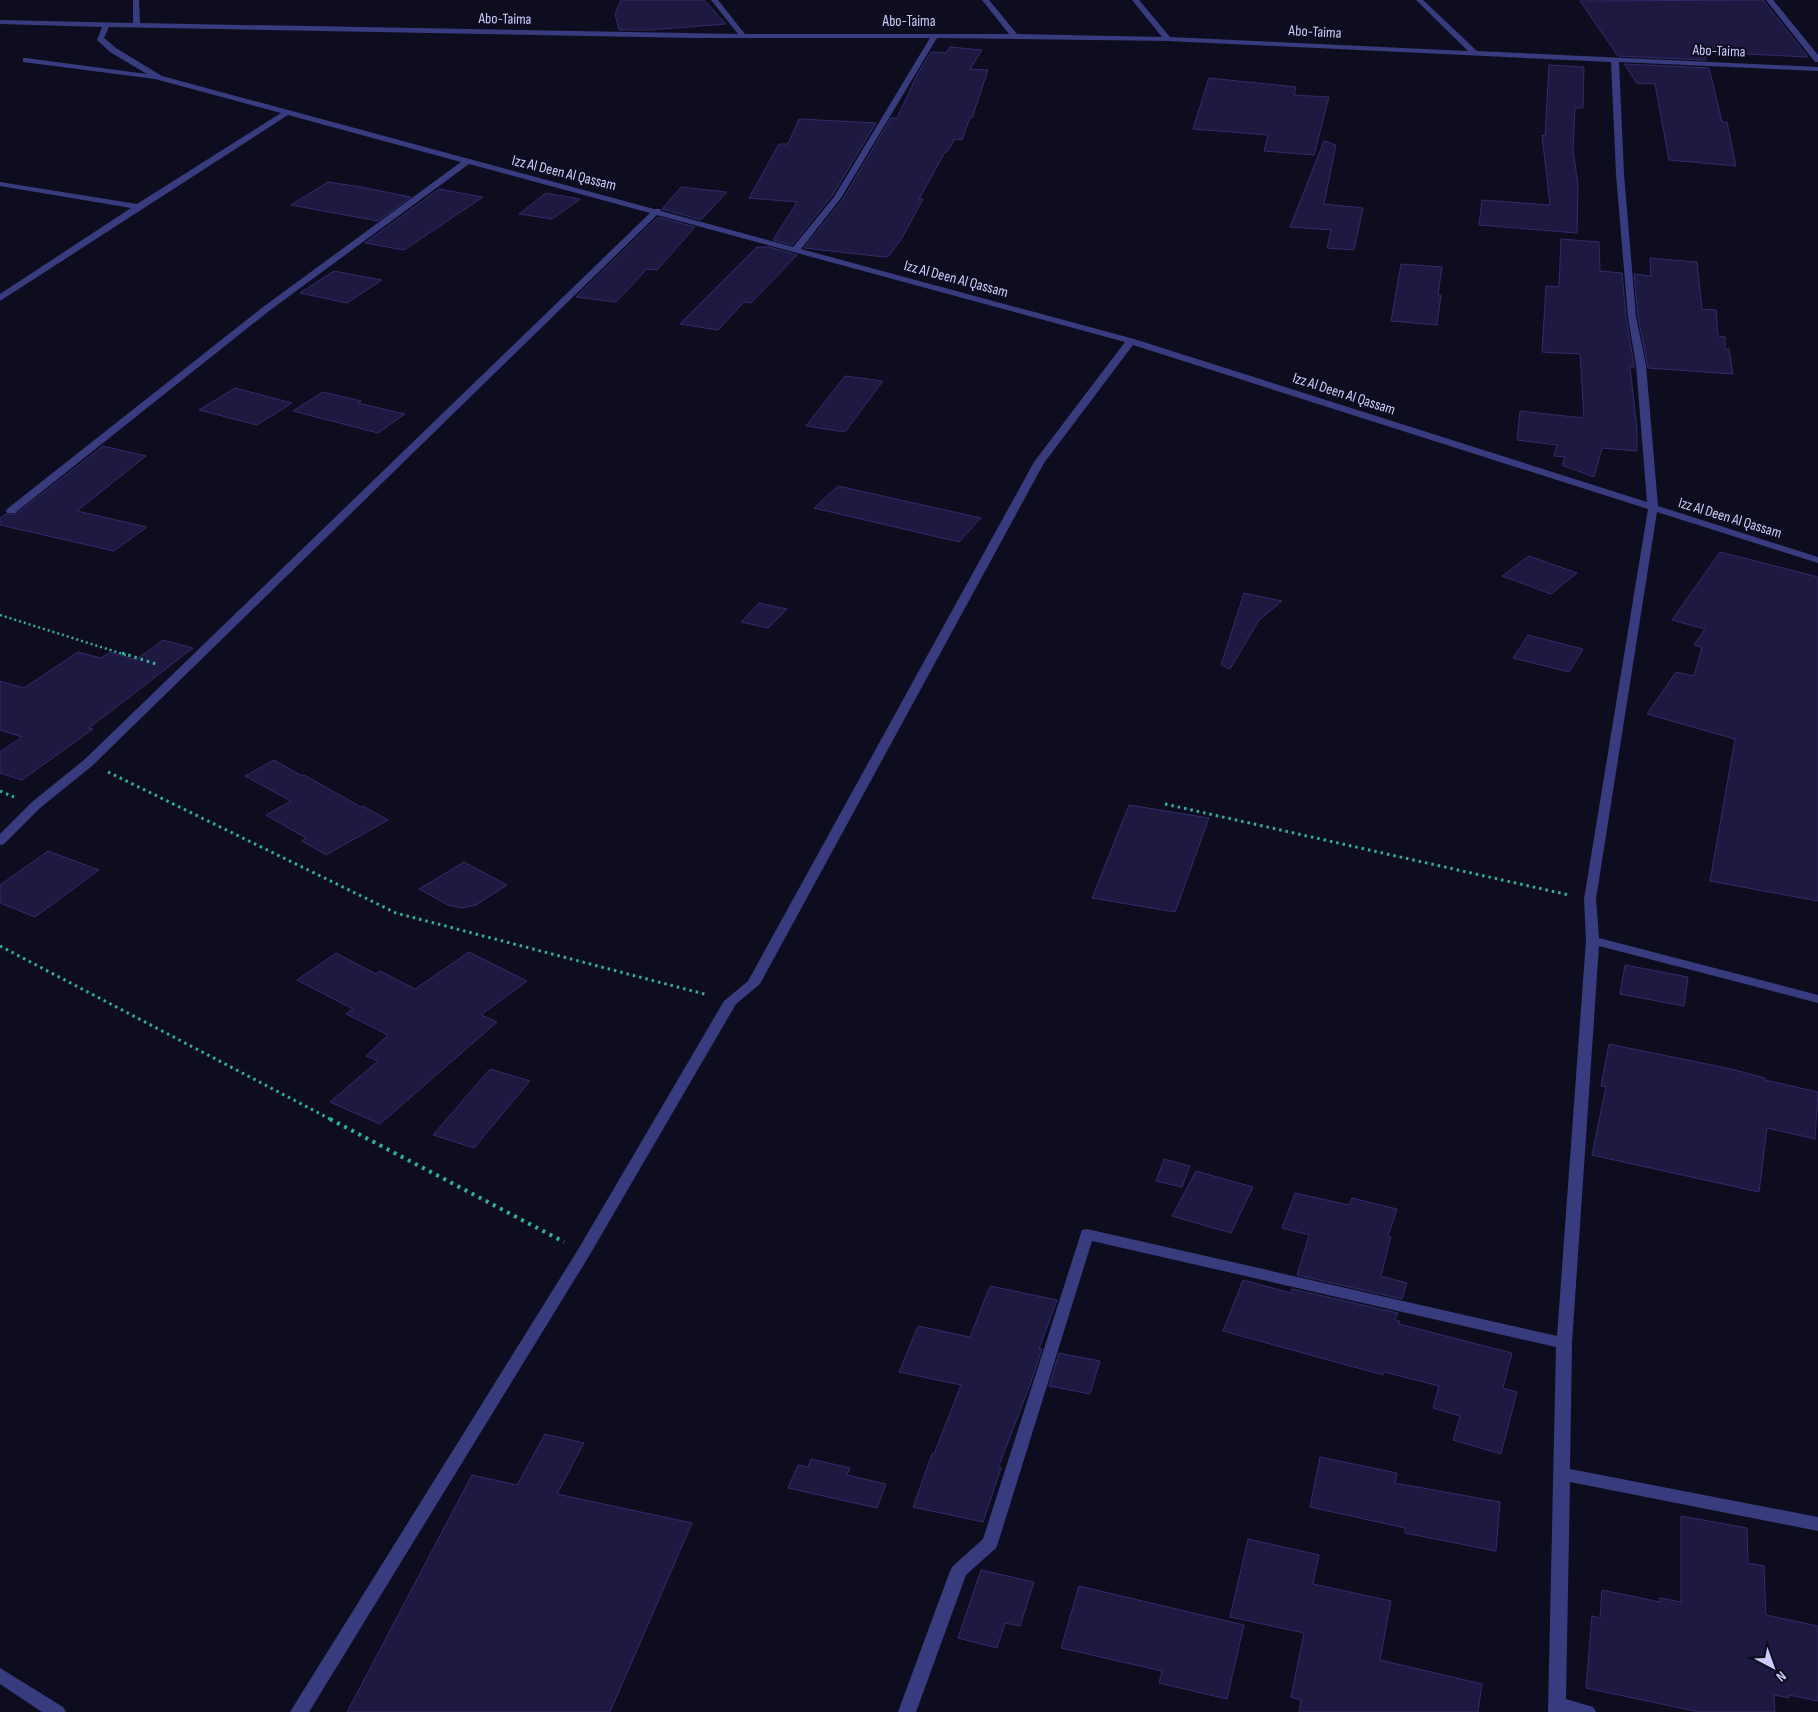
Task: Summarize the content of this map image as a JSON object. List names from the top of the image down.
{
  "streets": {
    "street": ["Abo-Taima", "Izz Al Deen Al Qassam"]
  },
  "crossings": [
    ["Abo-Taima", "Izz Al Deen Al Qassam"]
  ],
  "north": "bottom right"
}
